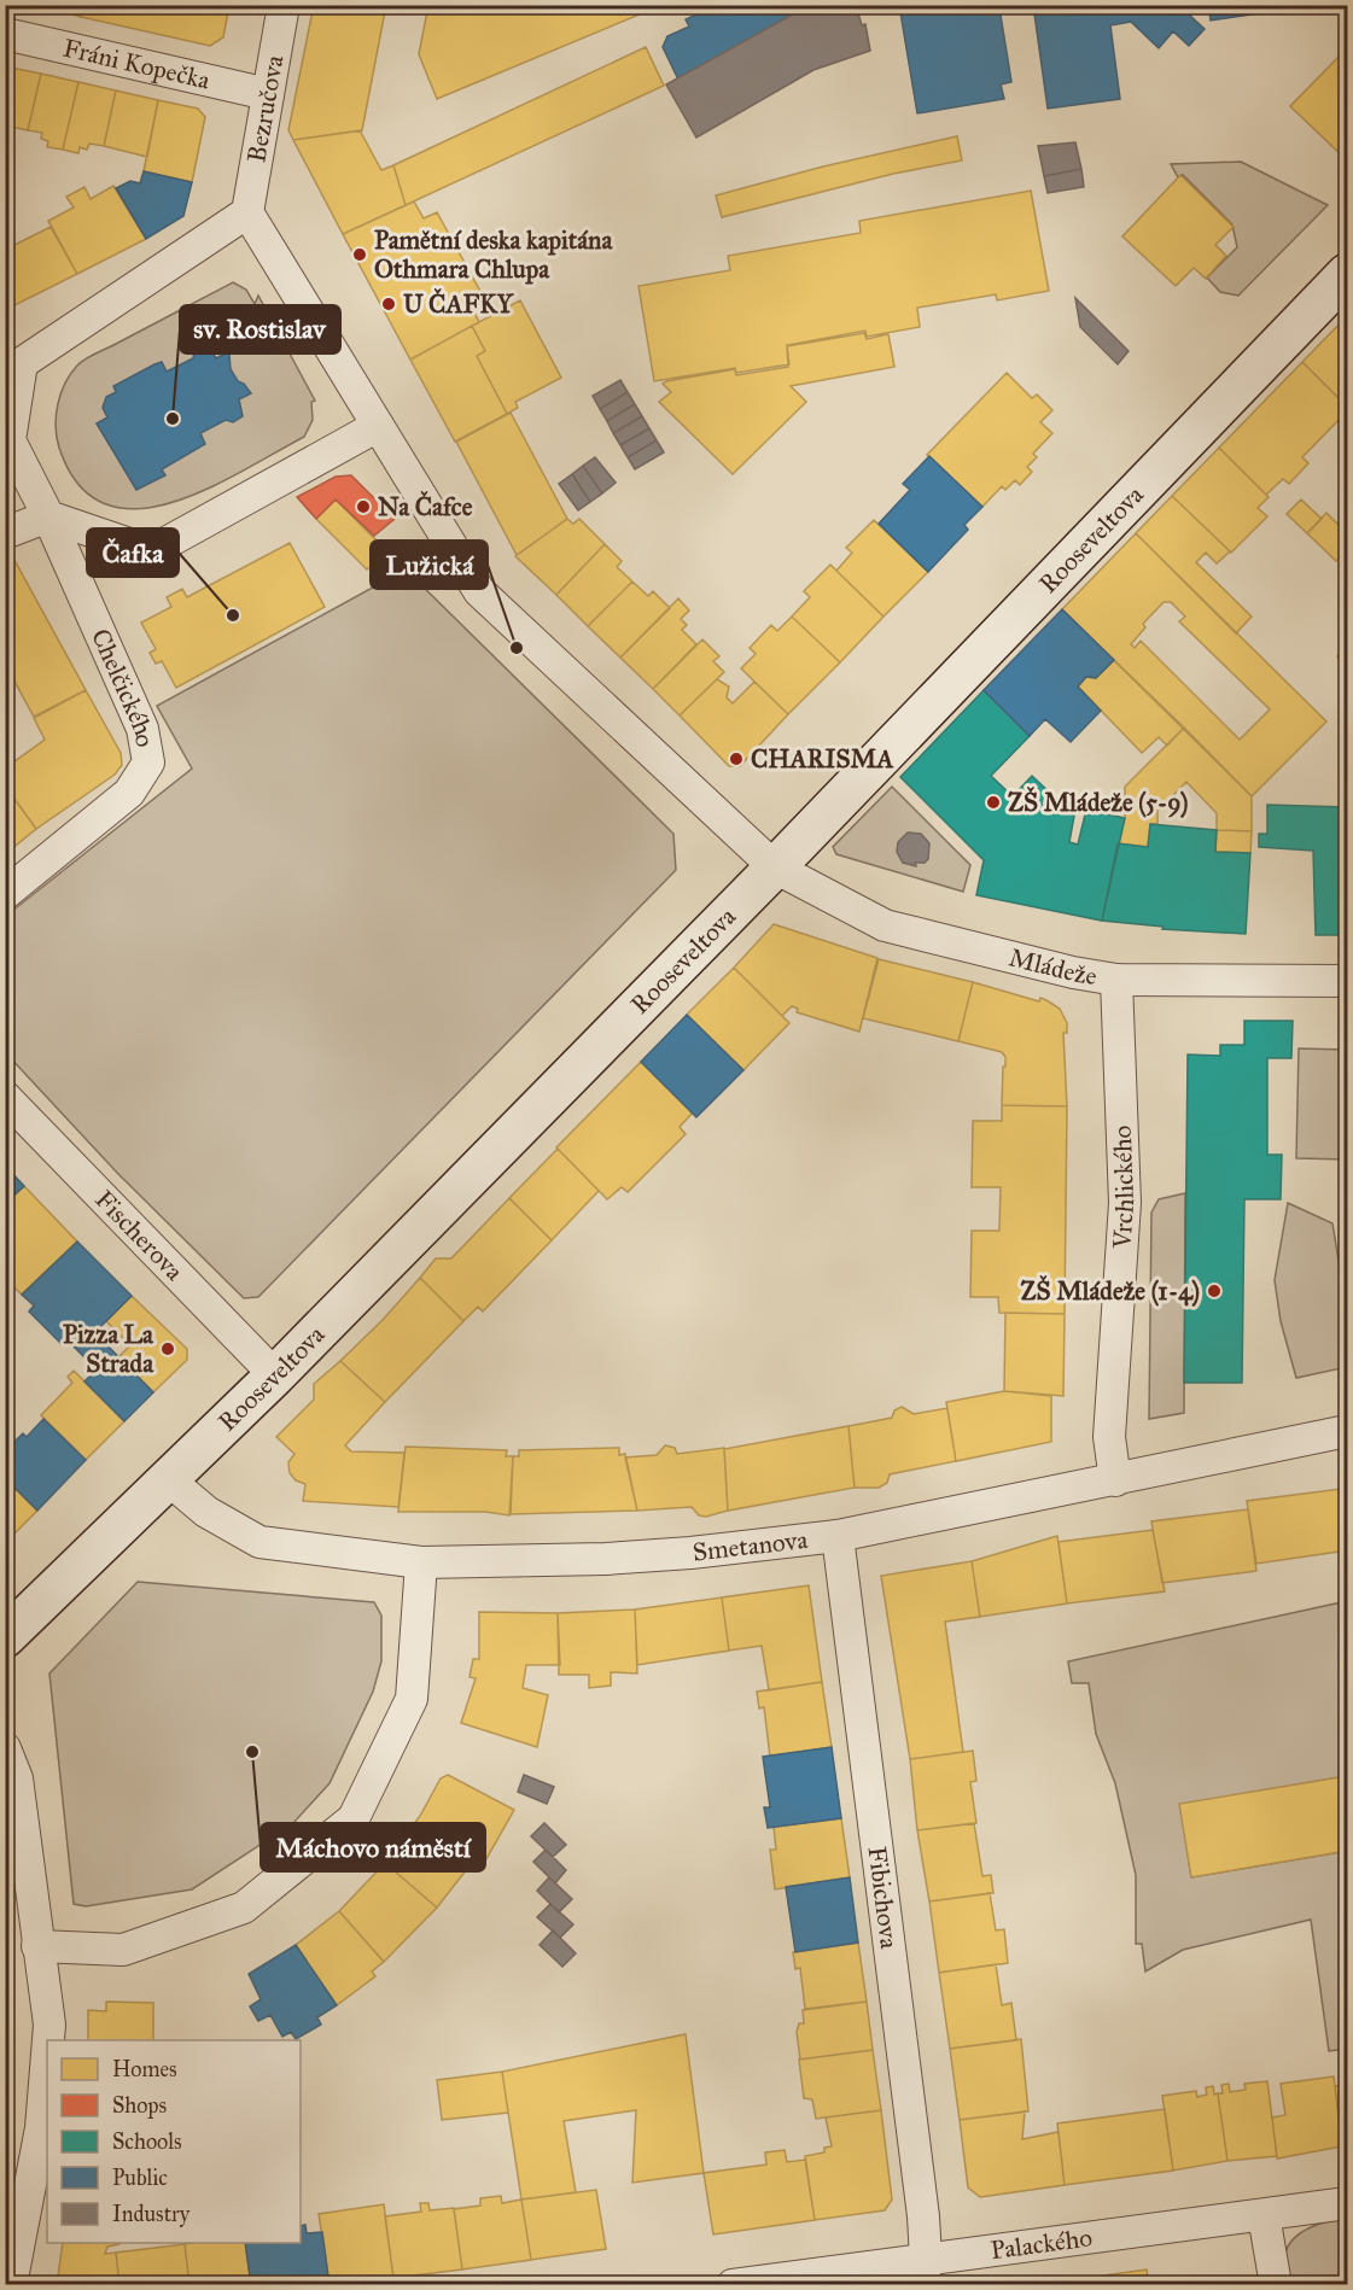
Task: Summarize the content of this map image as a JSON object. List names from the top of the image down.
{
  "streets": {
    "main road": ["Rooseveltova"],
    "street": [
      "Fráni Kopečka",
      "Bezručova",
      "Chelčického",
      "Mládeže",
      "Vrchlického",
      "Fischerova",
      "Smetanova",
      "Fibichova",
      "Palackého"
    ]
  },
  "crossings": [
    ["Fráni Kopečka", "Bezručova"],
    ["Bezručova", "Chelčického"],
    ["Bezručova", "Mládeže"],
    ["Rooseveltova", "Mládeže"],
    ["Rooseveltova", "Fischerova"],
    ["Rooseveltova", "Smetanova"],
    ["Chelčického", "Mládeže"],
    ["Mládeže", "Vrchlického"],
    ["Vrchlického", "Smetanova"],
    ["Smetanova", "Fibichova"],
    ["Fibichova", "Palackého"]
  ],
  "places": [
    "Pamětní deska kapitána Othmara Chlupa",
    "U ČAFKY",
    "sv. Rostislav",
    "Na Čafce",
    "Čafka",
    "Lužická",
    "CHARISMA",
    "ZŠ Mládeže (5-9)",
    "ZŠ Mládeže (1-4)",
    "Pizza La Strada",
    "Máchovo náměstí"
  ],
  "legend": [
    "Homes",
    "Shops",
    "Schools",
    "Public",
    "Industry"
  ]
}
